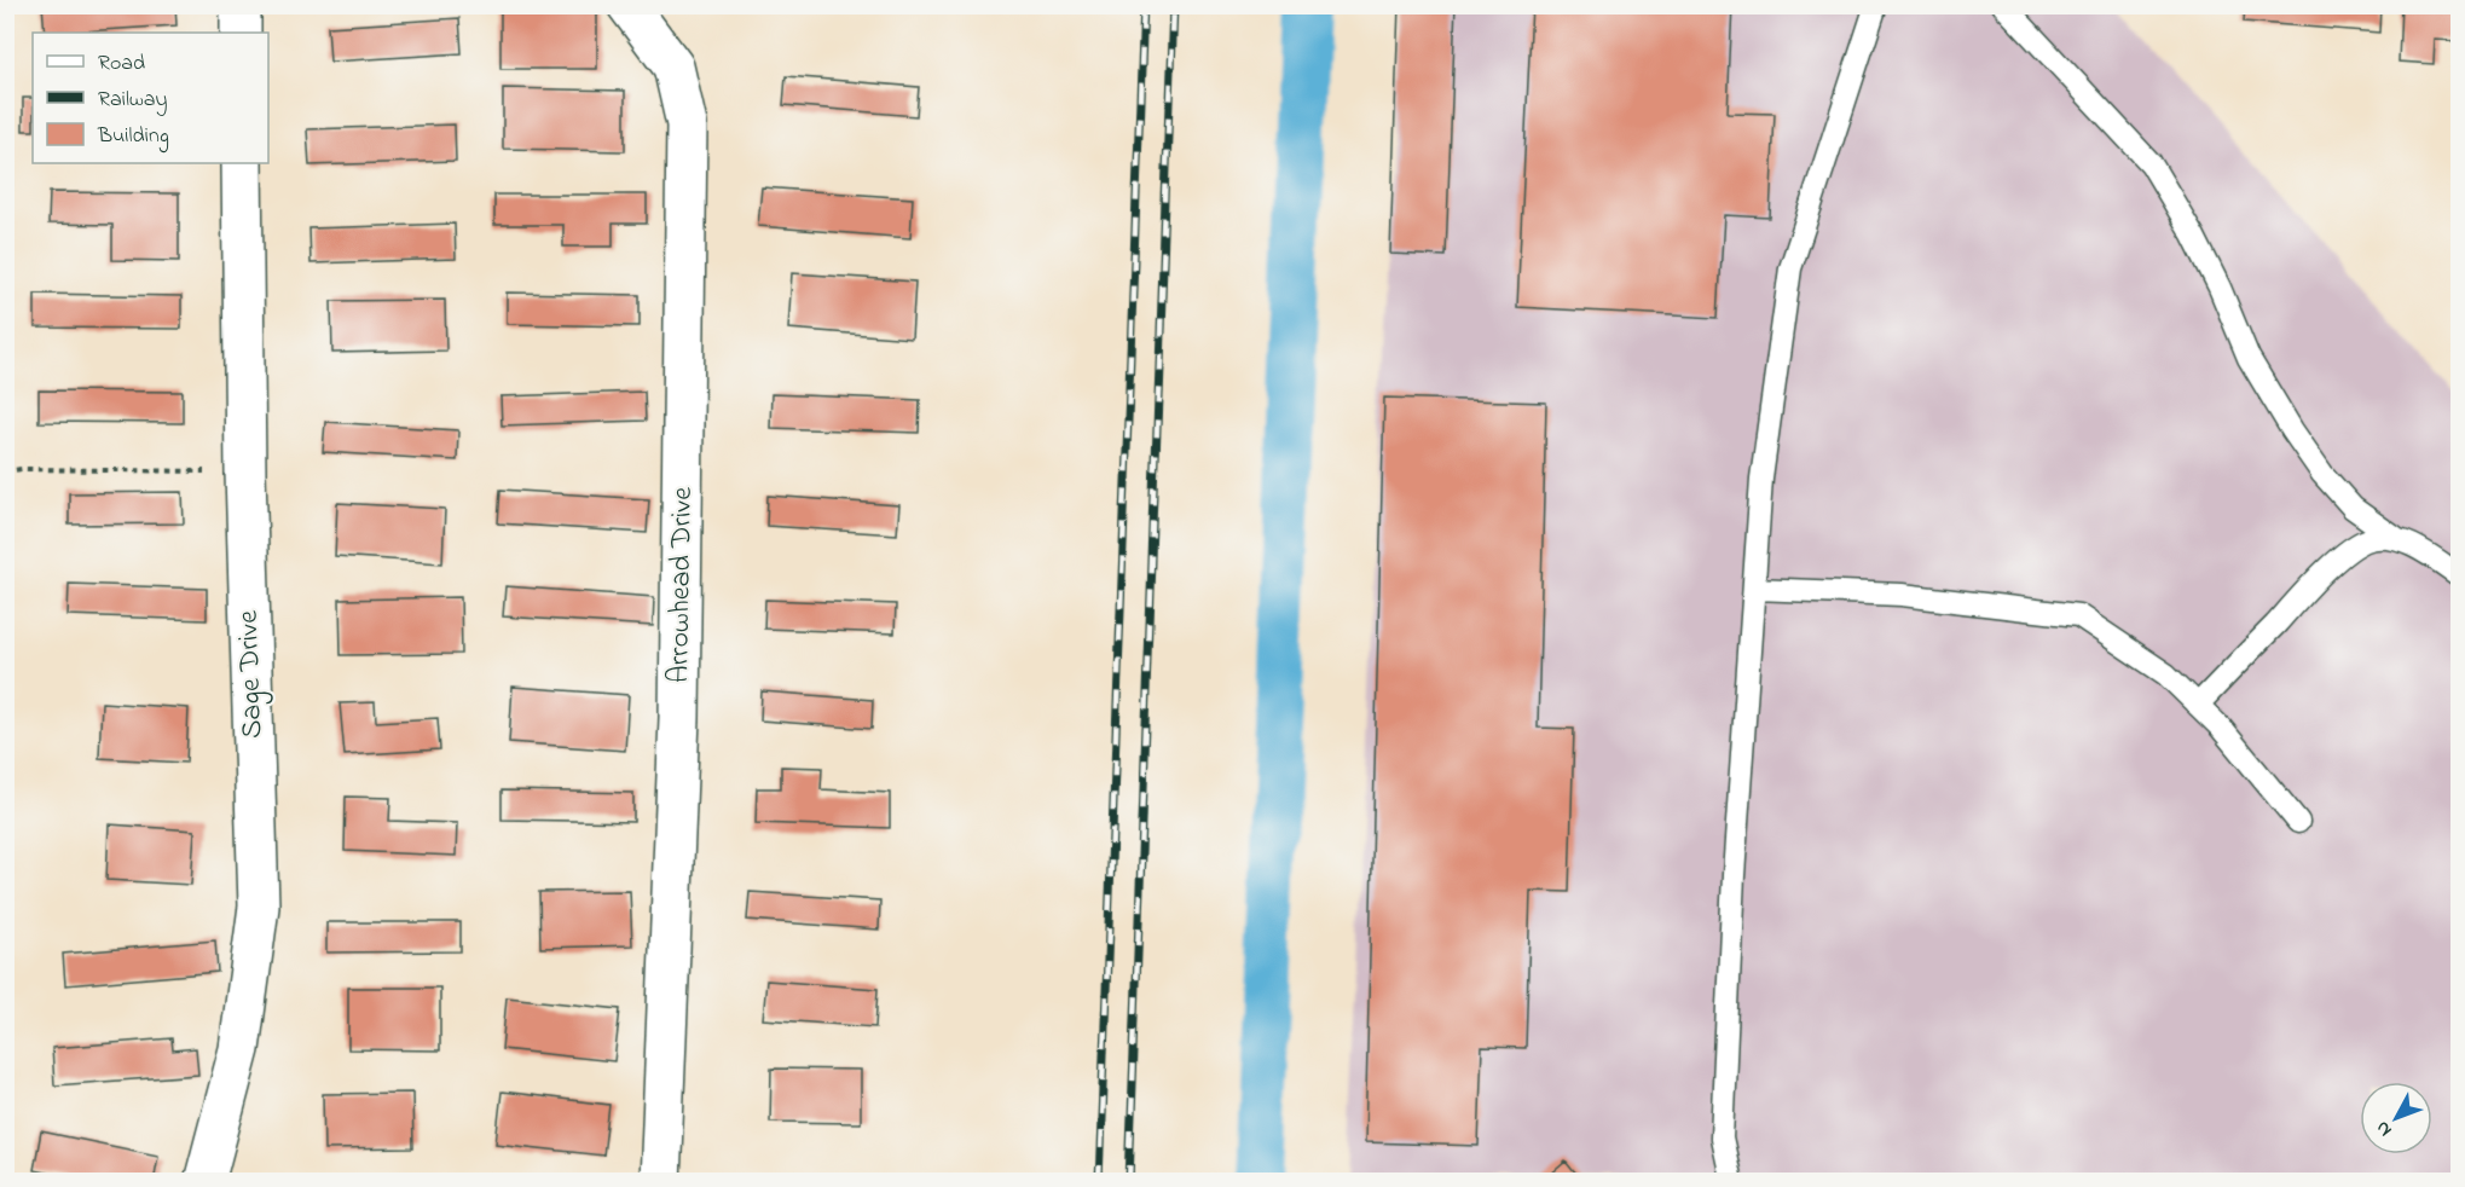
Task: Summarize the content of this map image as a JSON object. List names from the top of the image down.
{
  "streets": {
    "street": ["Arrowhead Drive", "Sage Drive"]
  },
  "legend": ["Road", "Railway", "Building"],
  "north": "bottom left"
}
